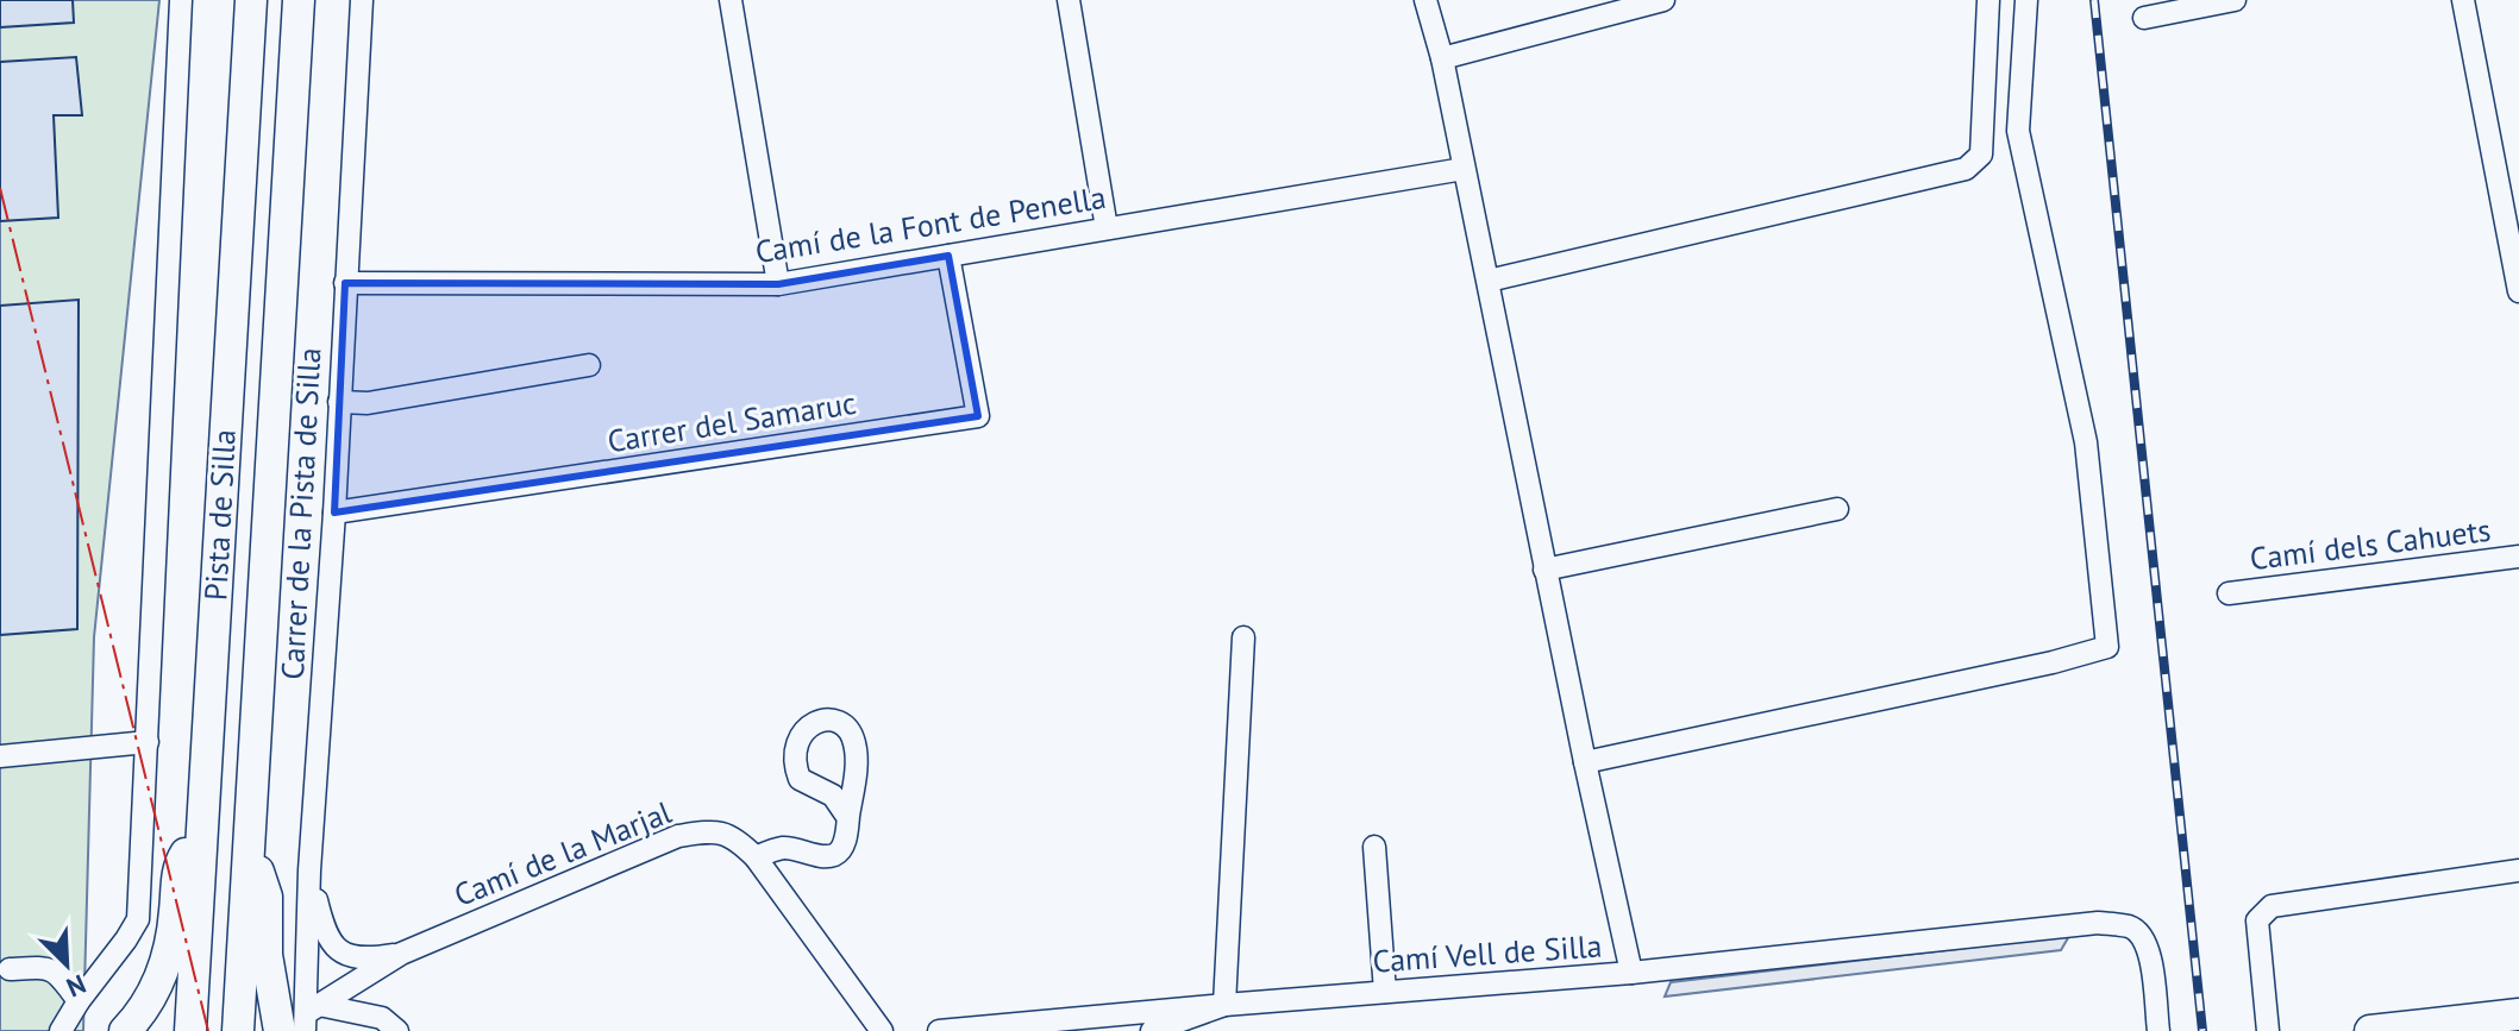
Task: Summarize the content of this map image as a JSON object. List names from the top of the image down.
{
  "streets": {
    "highway": ["Pista de Silla"],
    "street": [
      "Camí de la Font de Penella",
      "Carrer del Samaruc",
      "Carrer de la Pista de Silla",
      "Camí dels Cahuets",
      "Camí de la Marjal",
      "Camí Vell de Silla"
    ]
  },
  "crossings": [
    ["Camí de la Font de Penella", "Carrer del Samaruc"],
    ["Camí de la Font de Penella", "Carrer de la Pista de Silla"],
    ["Camí de la Font de Penella", "Camí Vell de Silla"],
    ["Carrer del Samaruc", "Carrer de la Pista de Silla"],
    ["Carrer de la Pista de Silla", "Camí de la Marjal"]
  ],
  "north": "bottom right"
}
